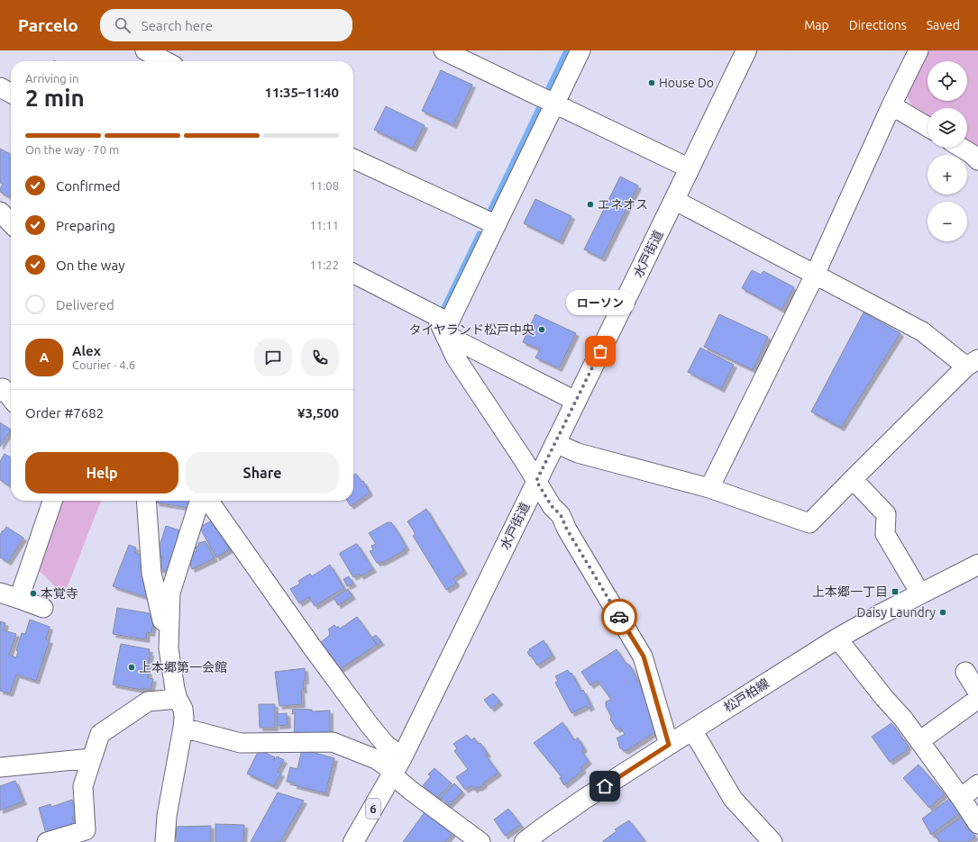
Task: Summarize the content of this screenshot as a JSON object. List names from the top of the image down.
{
  "streets": {
    "main road": ["水戸街道", "松戸柏線", "6"]
  },
  "places": {
    "other": [
      "House Do",
      "エネオス",
      "タイヤランド松戸中央",
      "ローソン",
      "本覚寺",
      "Daisy Laundry",
      "上本郷第一会館"
    ],
    "transit": ["上本郷一丁目"]
  },
  "page": {
    "header": "Parcelo",
    "search": "Search here",
    "nav": ["Map", "Directions", "Saved"],
    "map_buttons": ["+", "−"],
    "heading": ["2 min", "Arriving in", "11:35–11:40"],
    "panel": [
      "Alex",
      "Courier · 4.6",
      "Order #7682",
      "¥3,500"
    ],
    "bar": "On the way · 70 m",
    "list": [
      ["Confirmed", "11:08"],
      ["Preparing", "11:11"],
      ["On the way", "11:22"],
      "Delivered"
    ],
    "bubble": "ローソン",
    "round": "A",
    "buttons": ["Help", "Share"]
  }
}
